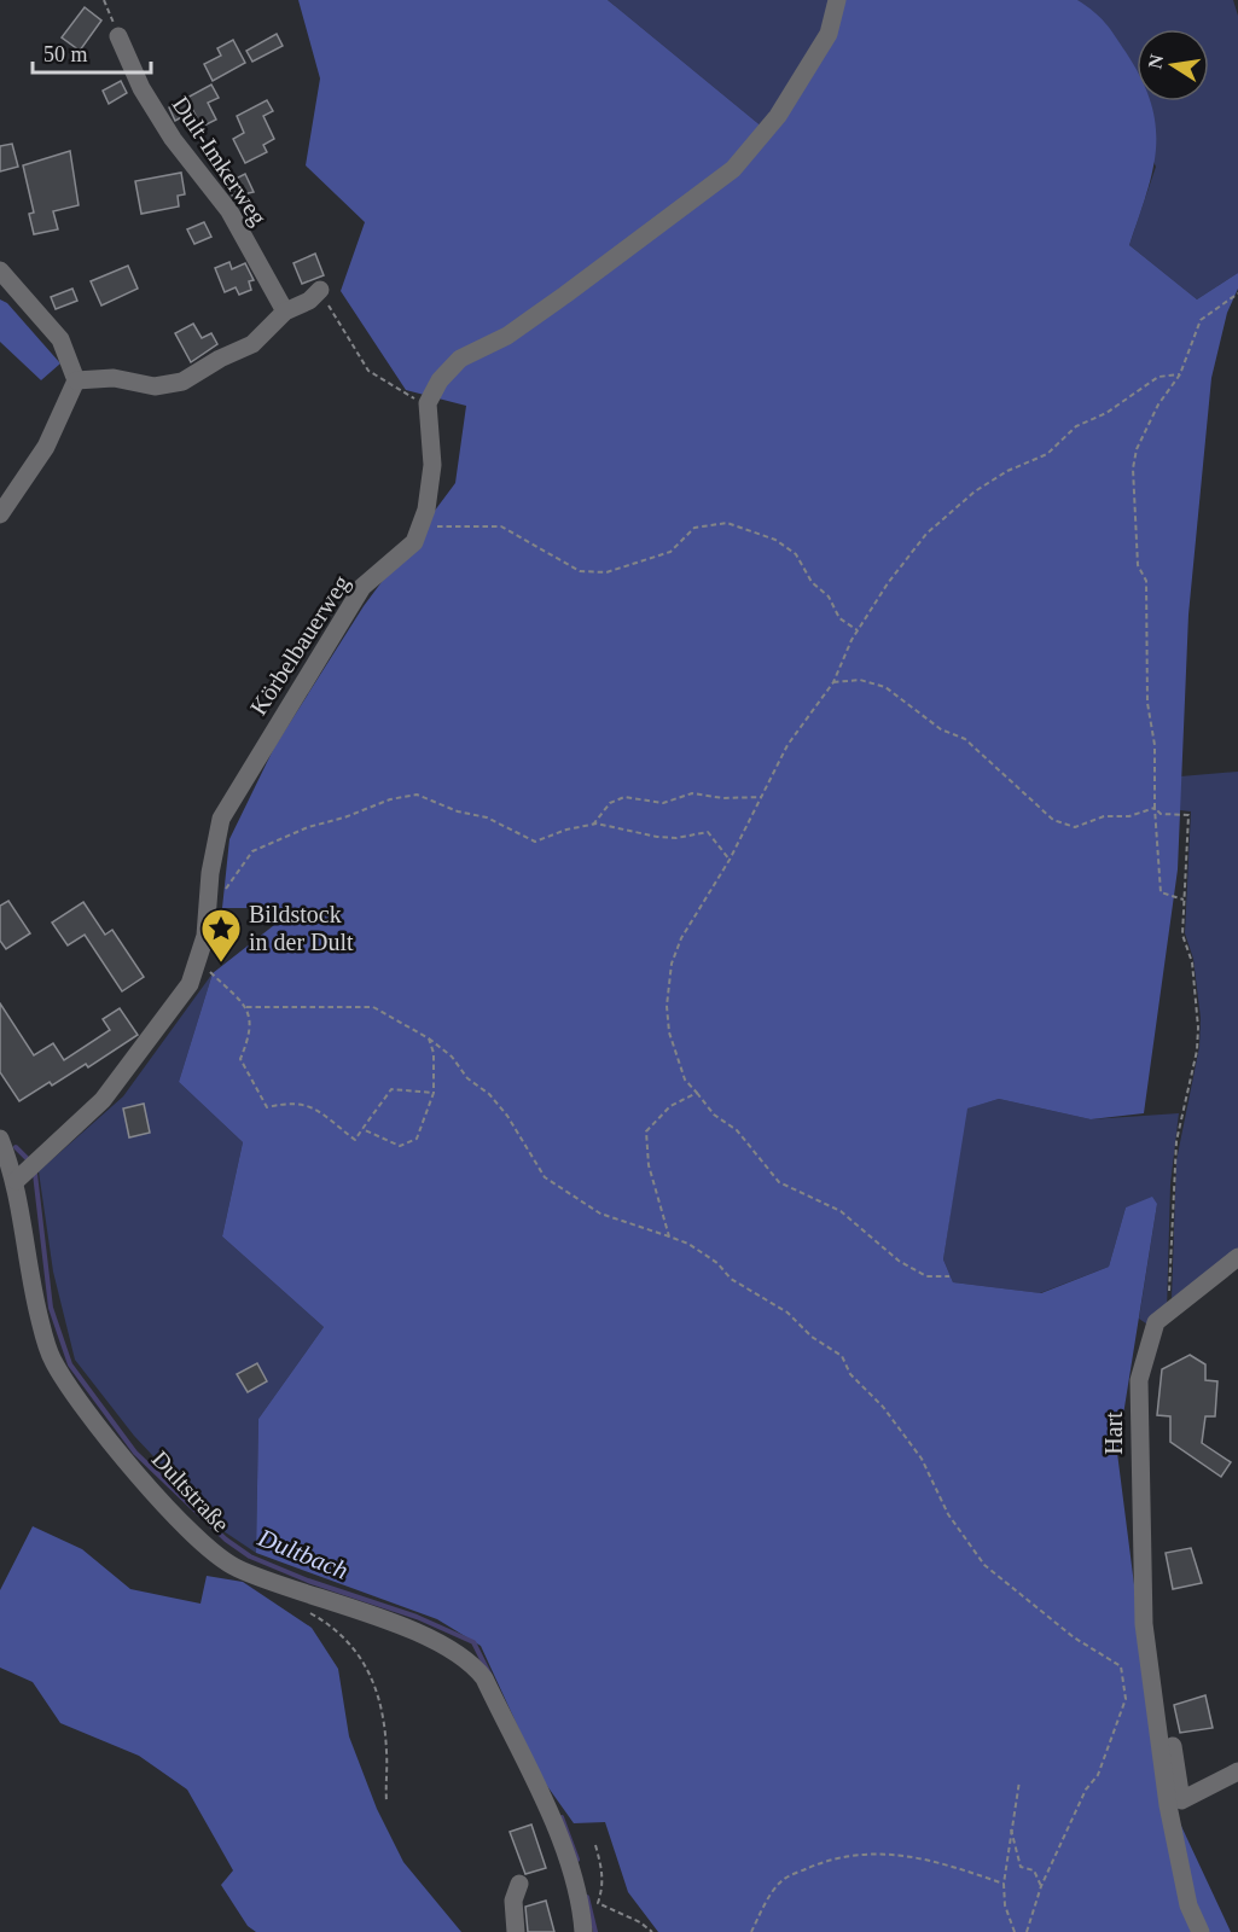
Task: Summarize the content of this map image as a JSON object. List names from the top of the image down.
{
  "streets": {
    "street": [
      "Dult-Imkerweg",
      "Körbelbauerweg",
      "Hart",
      "Dultstraße"
    ]
  },
  "crossings": [
    ["Körbelbauerweg", "Dultstraße"]
  ],
  "water": ["Dultbach"],
  "places": {
    "place": ["Bildstock in der Dult"]
  },
  "scale_bar": "50 m",
  "north": "left"
}
